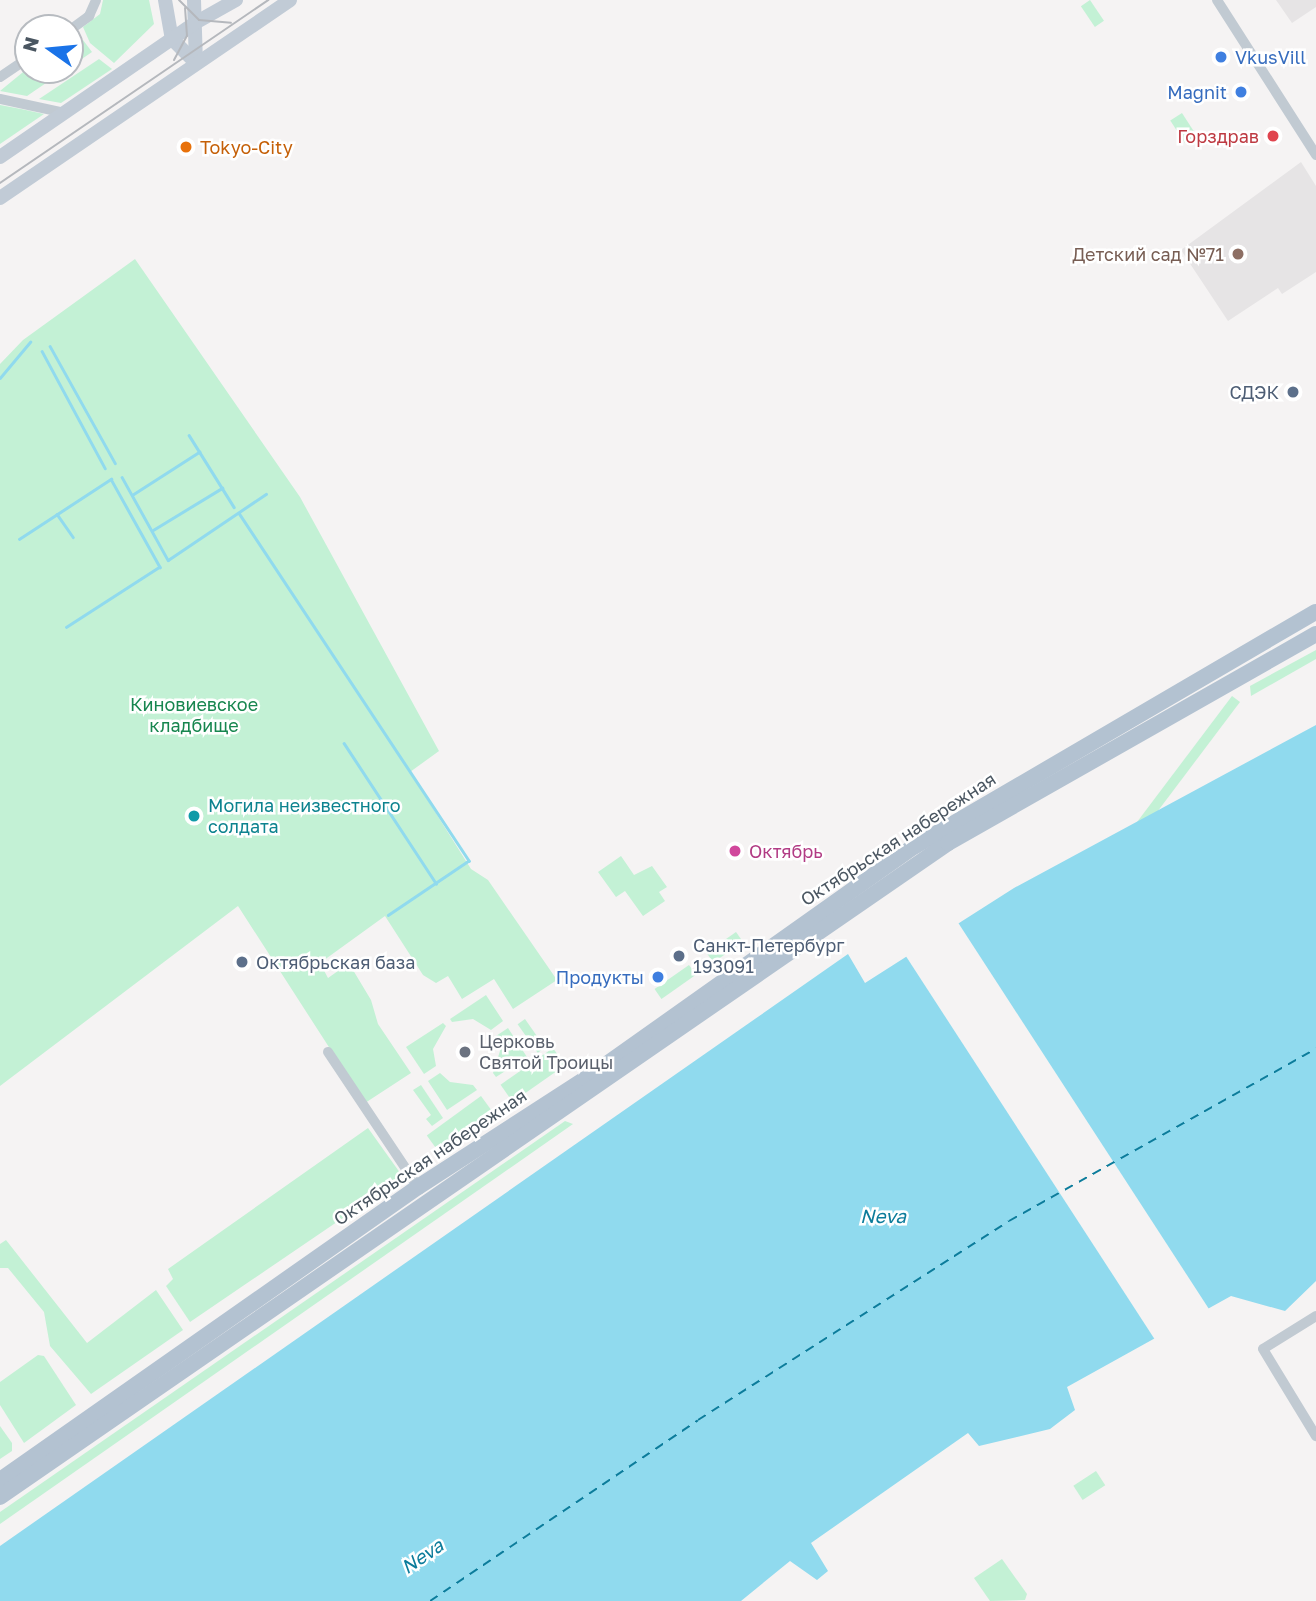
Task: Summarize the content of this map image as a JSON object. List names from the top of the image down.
{
  "streets": {
    "main road": ["Октябрьская набережная"]
  },
  "water": ["Neva"],
  "parks": ["Киновиевское кладбище"],
  "places": [
    "VkusVill",
    "Magnit",
    "Горздрав",
    "Tokyo-City",
    "Детский сад №71",
    "СДЭК",
    "Могила неизвестного солдата",
    "Октябрь",
    "Санкт-Петербург 193091",
    "Октябрьская база",
    "Продукты",
    "Церковь Святой Троицы"
  ],
  "north": "left"
}
